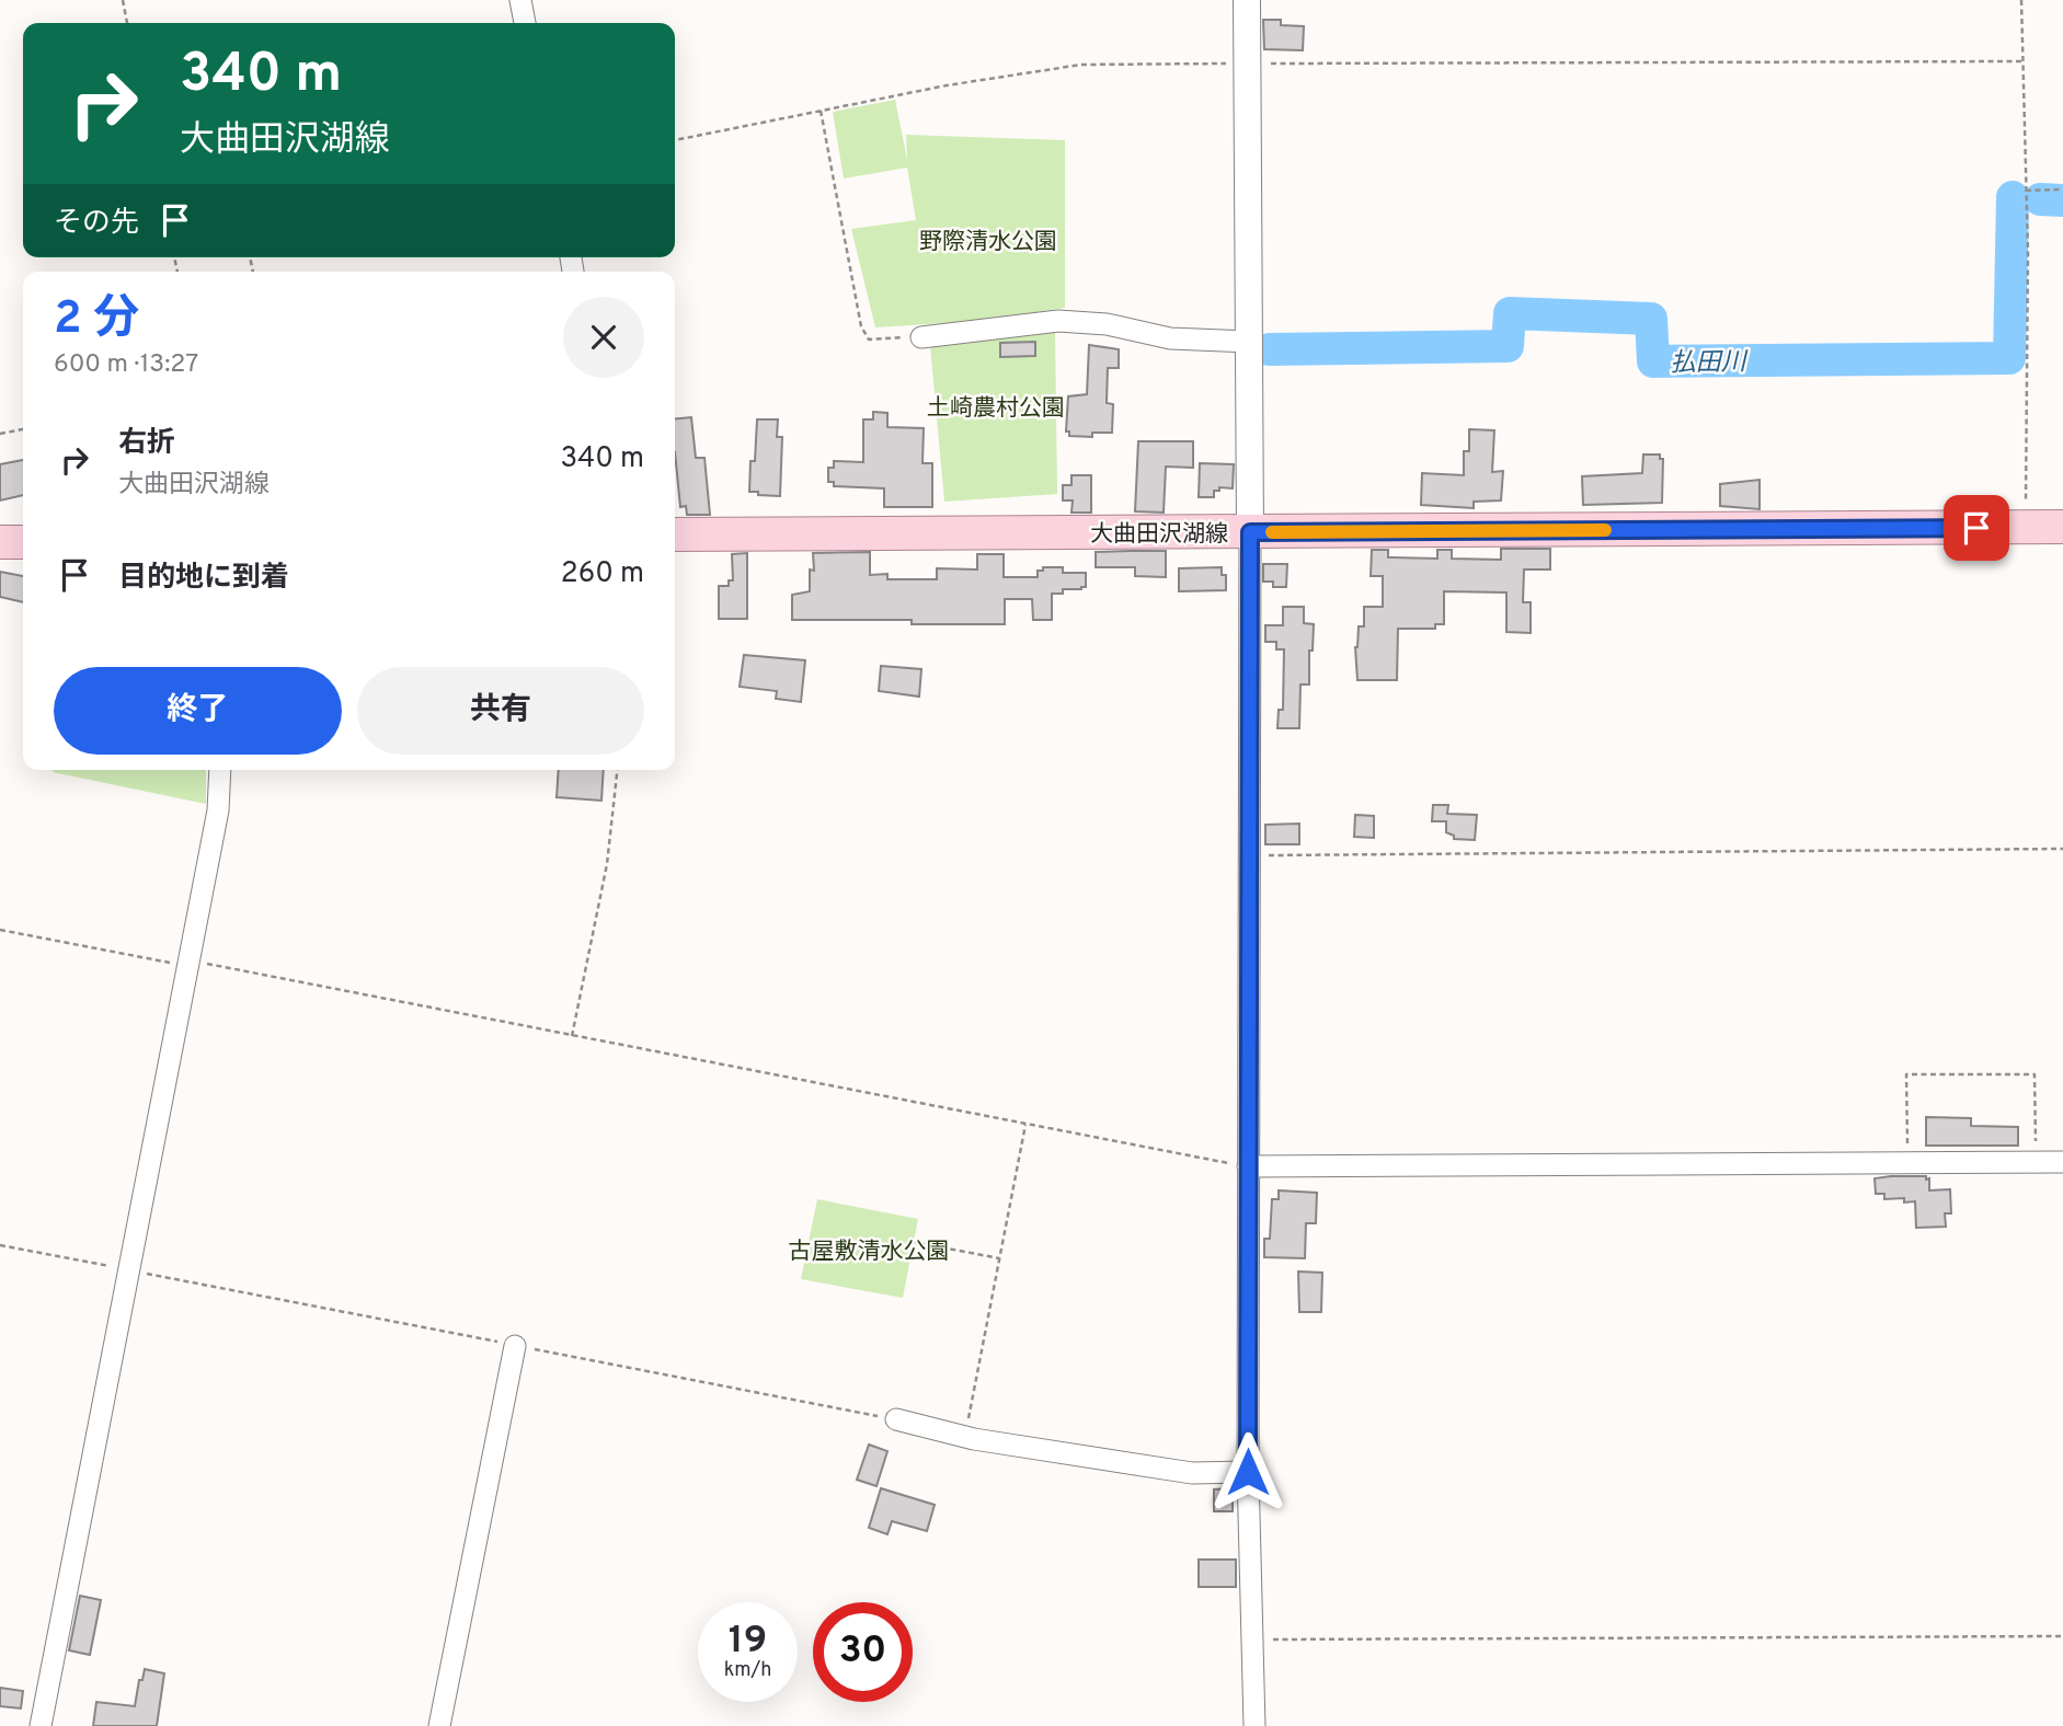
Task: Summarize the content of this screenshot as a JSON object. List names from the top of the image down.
{
  "streets": {
    "main road": ["大曲田沢湖線"]
  },
  "water": ["払田川"],
  "parks": ["野際清水公園", "土崎農村公園", "古屋敷清水公園"],
  "page": {
    "turn": ["340 m", "大曲田沢湖線"],
    "then": "その先",
    "heading": ["2 分", "600 m · 13:27"],
    "list": [
      {
        "name": "右折",
        "note": "大曲田沢湖線",
        "value": "340 m"
      },
      {
        "name": "目的地に到着",
        "value": "260 m"
      }
    ],
    "buttons": ["終了", "共有"],
    "speed": "19 km/h",
    "limit": "30"
  }
}
